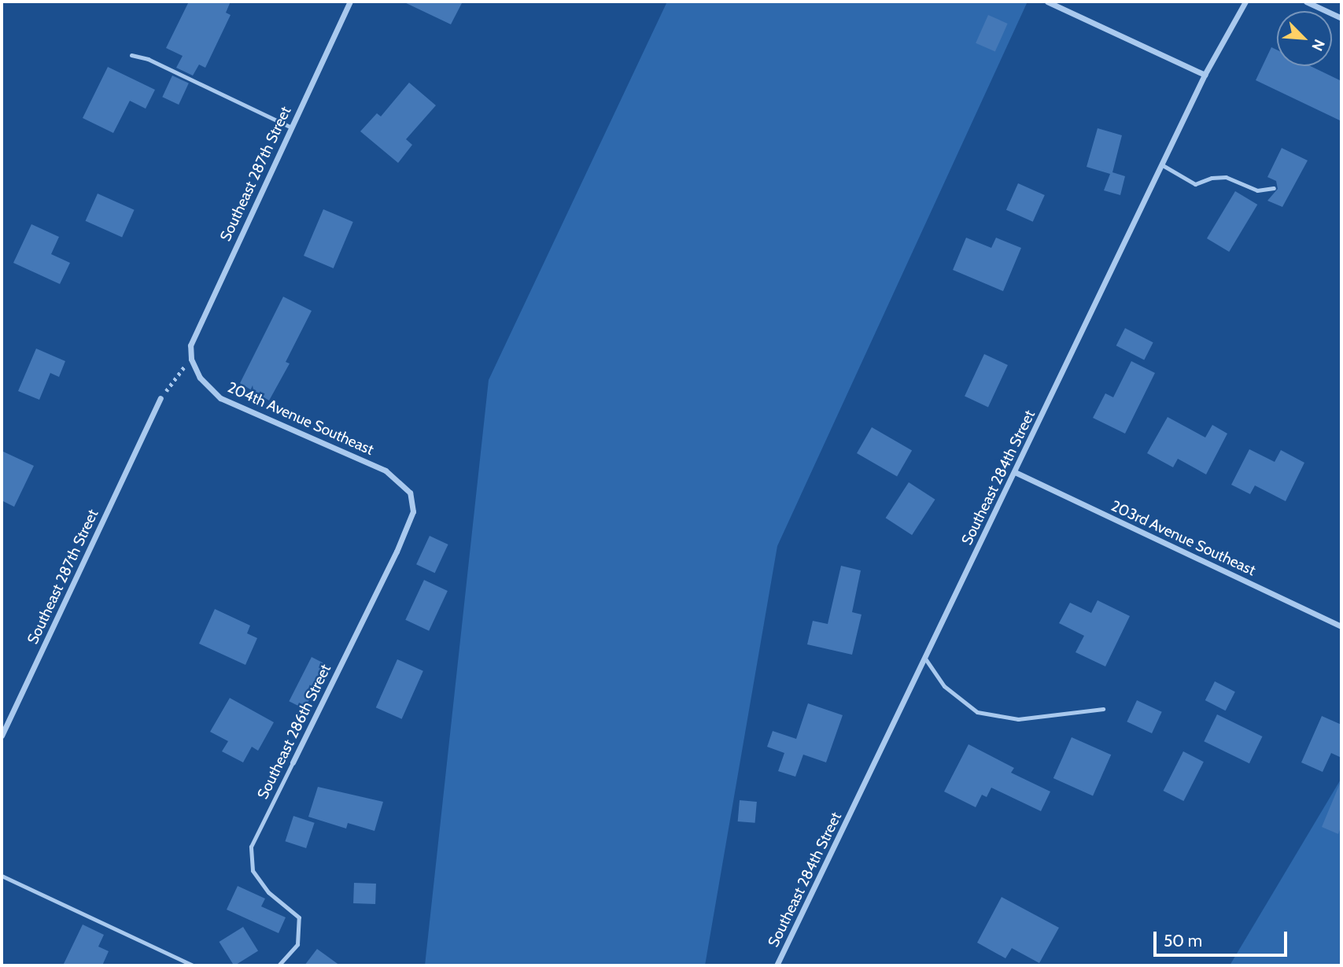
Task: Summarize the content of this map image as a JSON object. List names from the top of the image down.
{
  "streets": {
    "street": [
      "Southeast 287th Street",
      "204th Avenue Southeast",
      "Southeast 284th Street",
      "203rd Avenue Southeast",
      "Southeast 286th Street"
    ]
  },
  "crossings": [
    ["Southeast 287th Street", "204th Avenue Southeast"],
    ["204th Avenue Southeast", "Southeast 286th Street"],
    ["Southeast 284th Street", "203rd Avenue Southeast"]
  ],
  "scale_bar": "50 m",
  "north": "bottom right"
}
